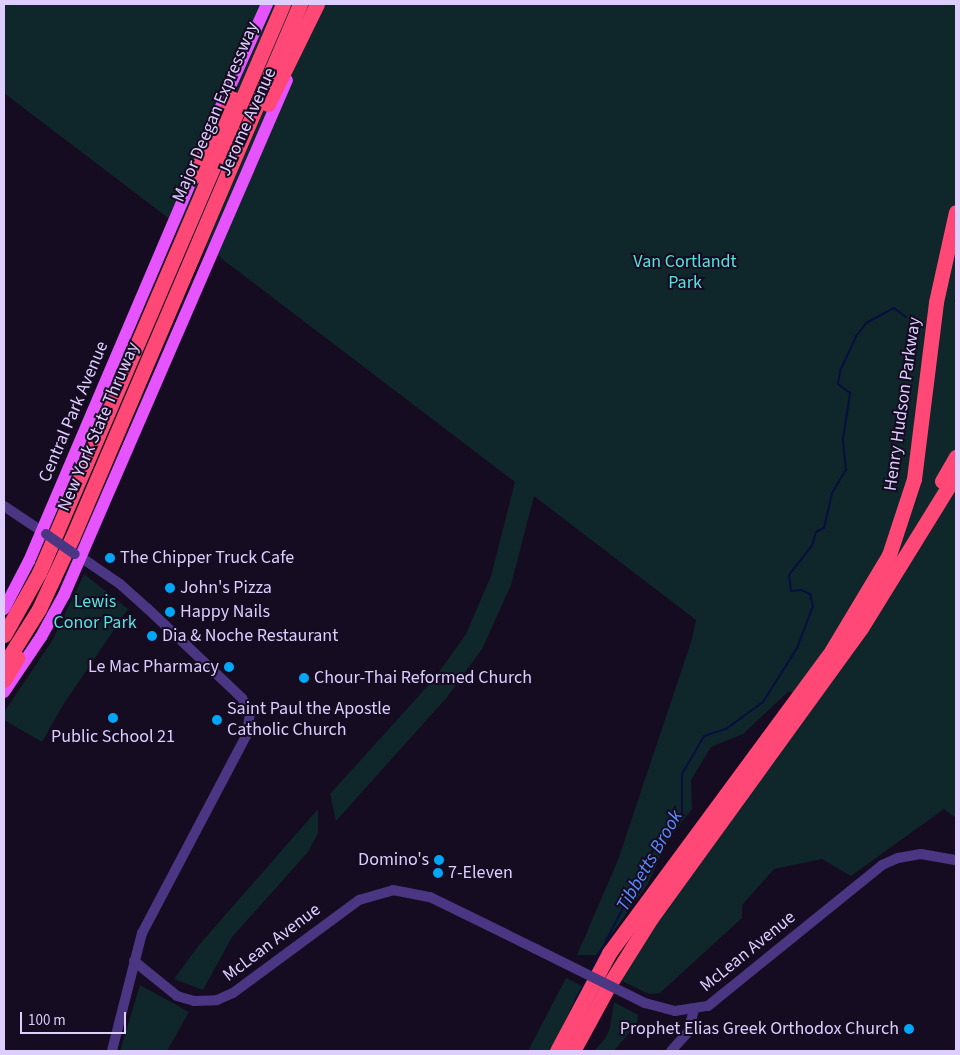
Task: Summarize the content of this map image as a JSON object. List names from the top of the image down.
{
  "streets": {
    "highway": ["Major Deegan Expressway", "Henry Hudson Parkway", "New York State Thruway"],
    "main road": ["Jerome Avenue", "Central Park Avenue"],
    "street": ["McLean Avenue"]
  },
  "crossings": [
    ["Major Deegan Expressway", "Jerome Avenue"],
    ["Major Deegan Expressway", "Central Park Avenue"],
    ["Major Deegan Expressway", "New York State Thruway"],
    ["Jerome Avenue", "Central Park Avenue"],
    ["Jerome Avenue", "New York State Thruway"],
    ["Central Park Avenue", "New York State Thruway"]
  ],
  "water": ["Tibbetts Brook"],
  "parks": ["Van Cortlandt Park", "Lewis Conor Park"],
  "places": [
    "The Chipper Truck Cafe",
    "John's Pizza",
    "Happy Nails",
    "Dia & Noche Restaurant",
    "Le Mac Pharmacy",
    "Chour-Thai Reformed Church",
    "Public School 21",
    "Saint Paul the Apostle Catholic Church",
    "Domino's",
    "7-Eleven",
    "Prophet Elias Greek Orthodox Church"
  ],
  "scale_bar": "100 m"
}
